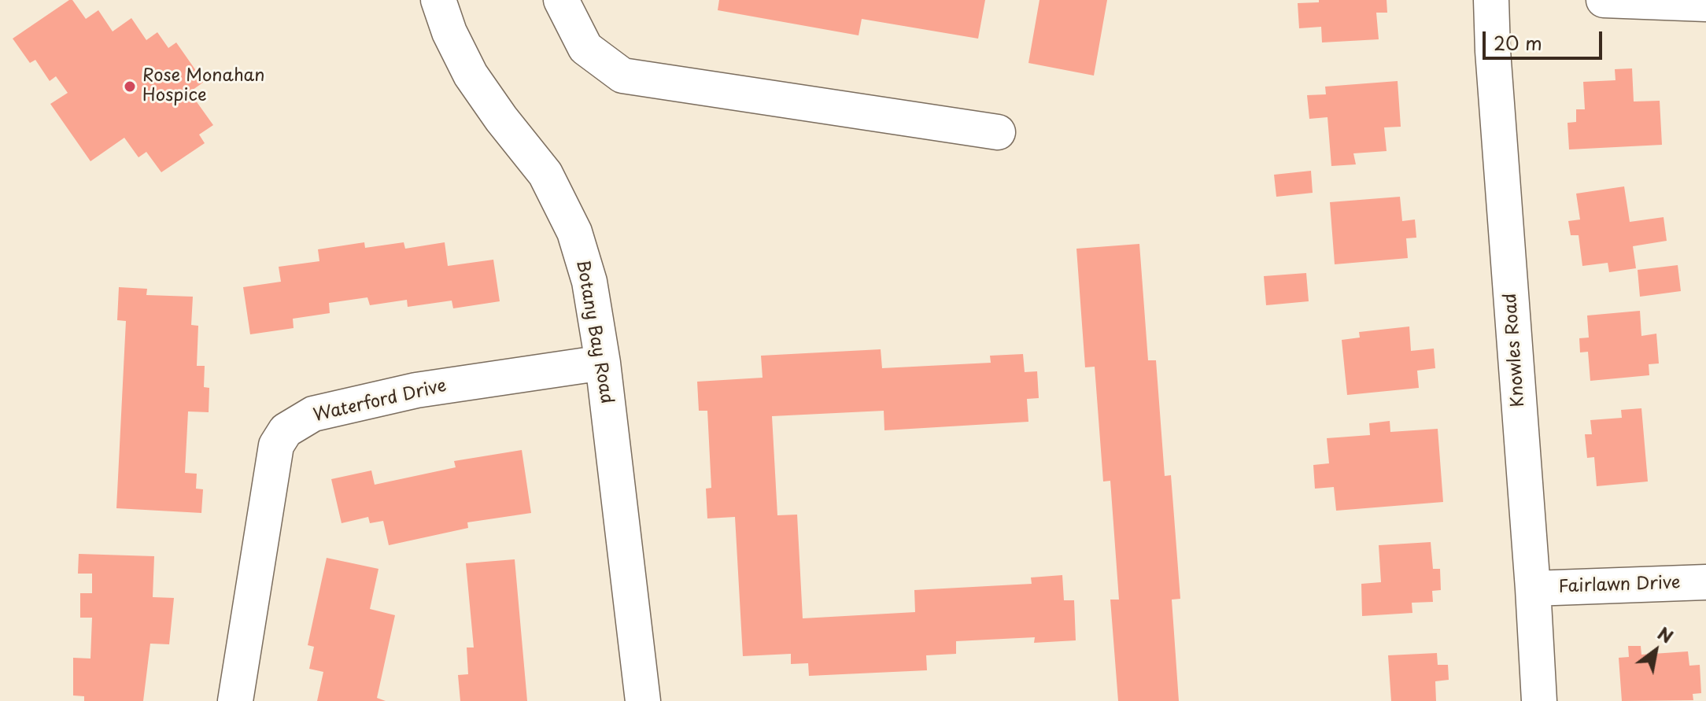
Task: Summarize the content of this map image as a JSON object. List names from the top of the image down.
{
  "streets": {
    "street": [
      "Botany Bay Road",
      "Knowles Road",
      "Waterford Drive",
      "Fairlawn Drive"
    ]
  },
  "crossings": [
    ["Botany Bay Road", "Waterford Drive"],
    ["Knowles Road", "Fairlawn Drive"]
  ],
  "places": ["Rose Monahan Hospice"],
  "scale_bar": "20 m",
  "north": "top right"
}
